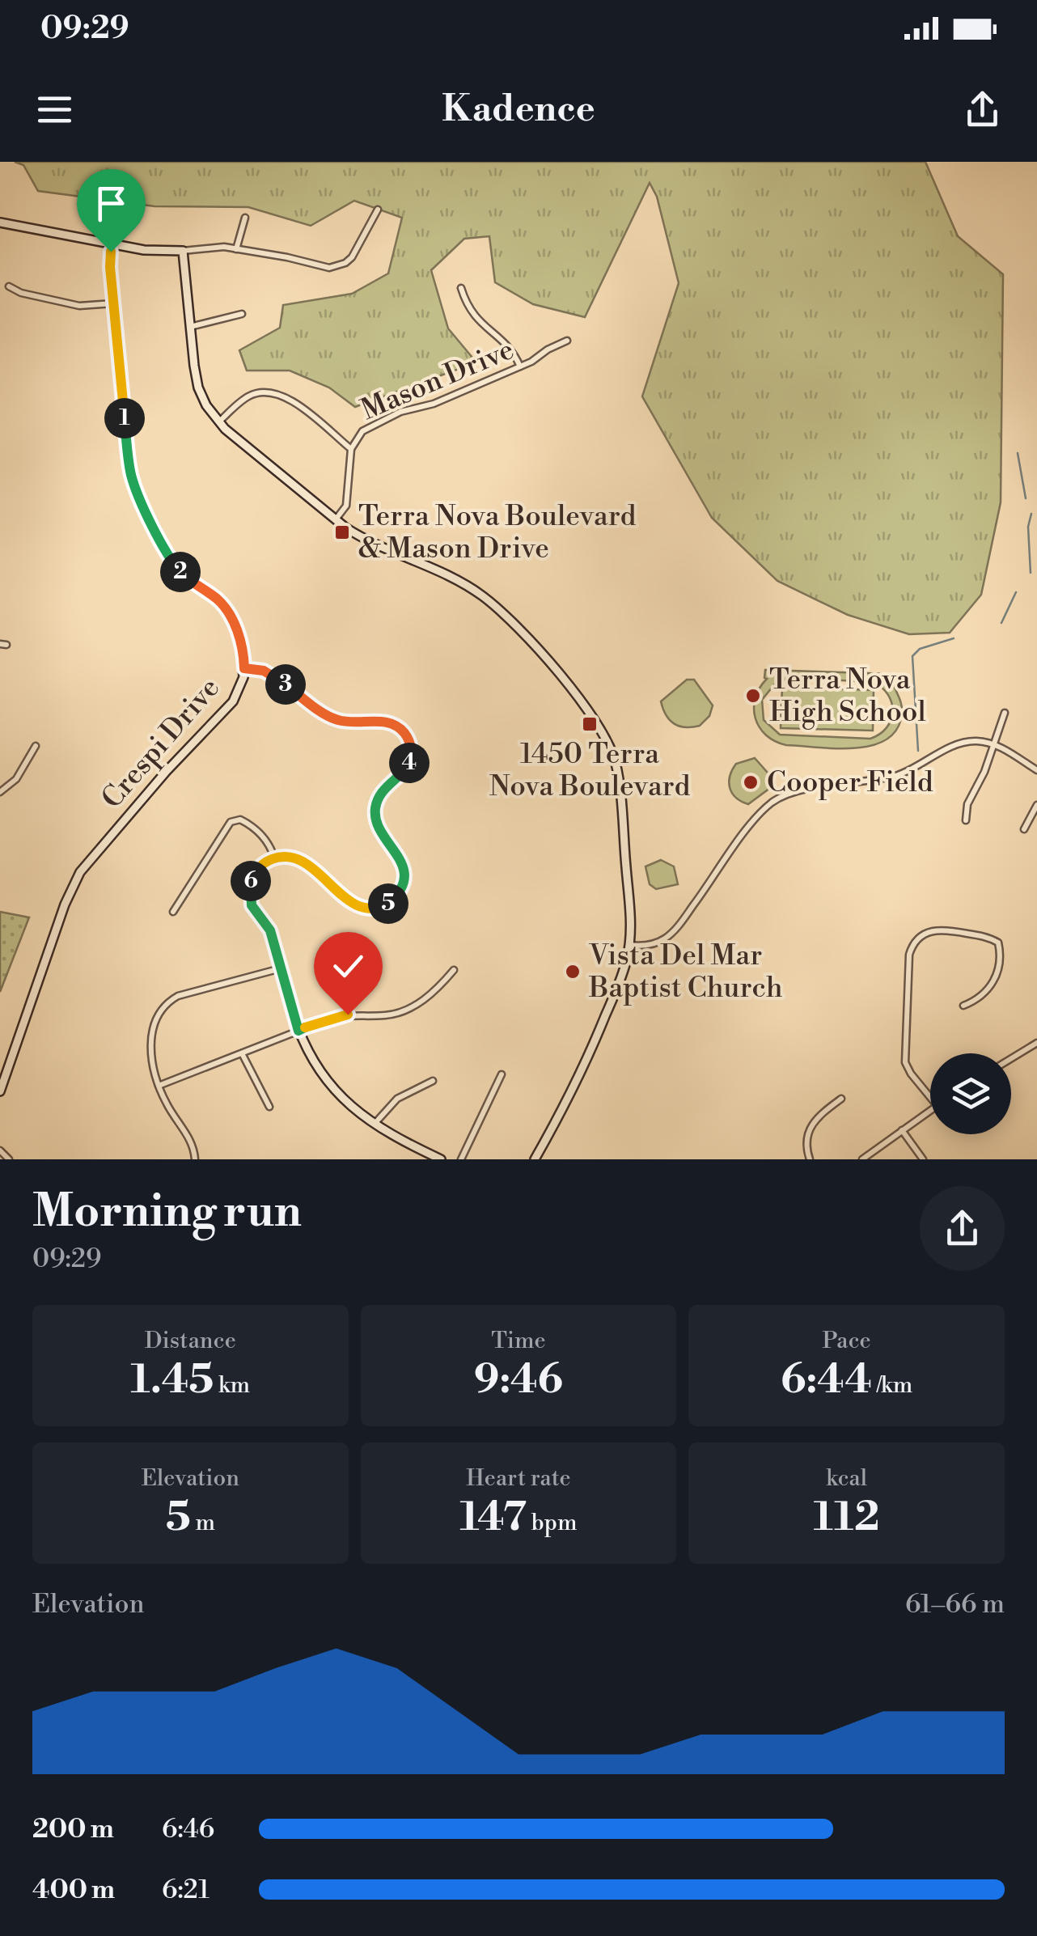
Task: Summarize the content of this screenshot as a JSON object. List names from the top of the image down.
{
  "streets": {
    "street": ["Mason Drive", "Crespi Drive"]
  },
  "places": {
    "transit": ["Terra Nova Boulevard & Mason Drive", "1450 Terra Nova Boulevard"],
    "other": ["Terra Nova High School", "Cooper Field", "Vista Del Mar Baptist Church"]
  },
  "page": {
    "status": "09:29",
    "header": "Kadence",
    "pins": [
      "1",
      "2",
      "3",
      "4",
      "6",
      "5"
    ],
    "heading": ["Morning run", "09:29"],
    "stats": [
      ["Distance", "1.45 km"],
      ["Time", "9:46"],
      ["Pace", "6:44 /km"],
      ["Elevation", "5 m"],
      ["Heart rate", "147 bpm"],
      ["kcal", "112"]
    ],
    "chart": ["Elevation", "61–66 m"],
    "list": [
      {
        "name": "200 m",
        "note": "6:46"
      },
      {
        "name": "400 m",
        "note": "6:21"
      }
    ]
  }
}
